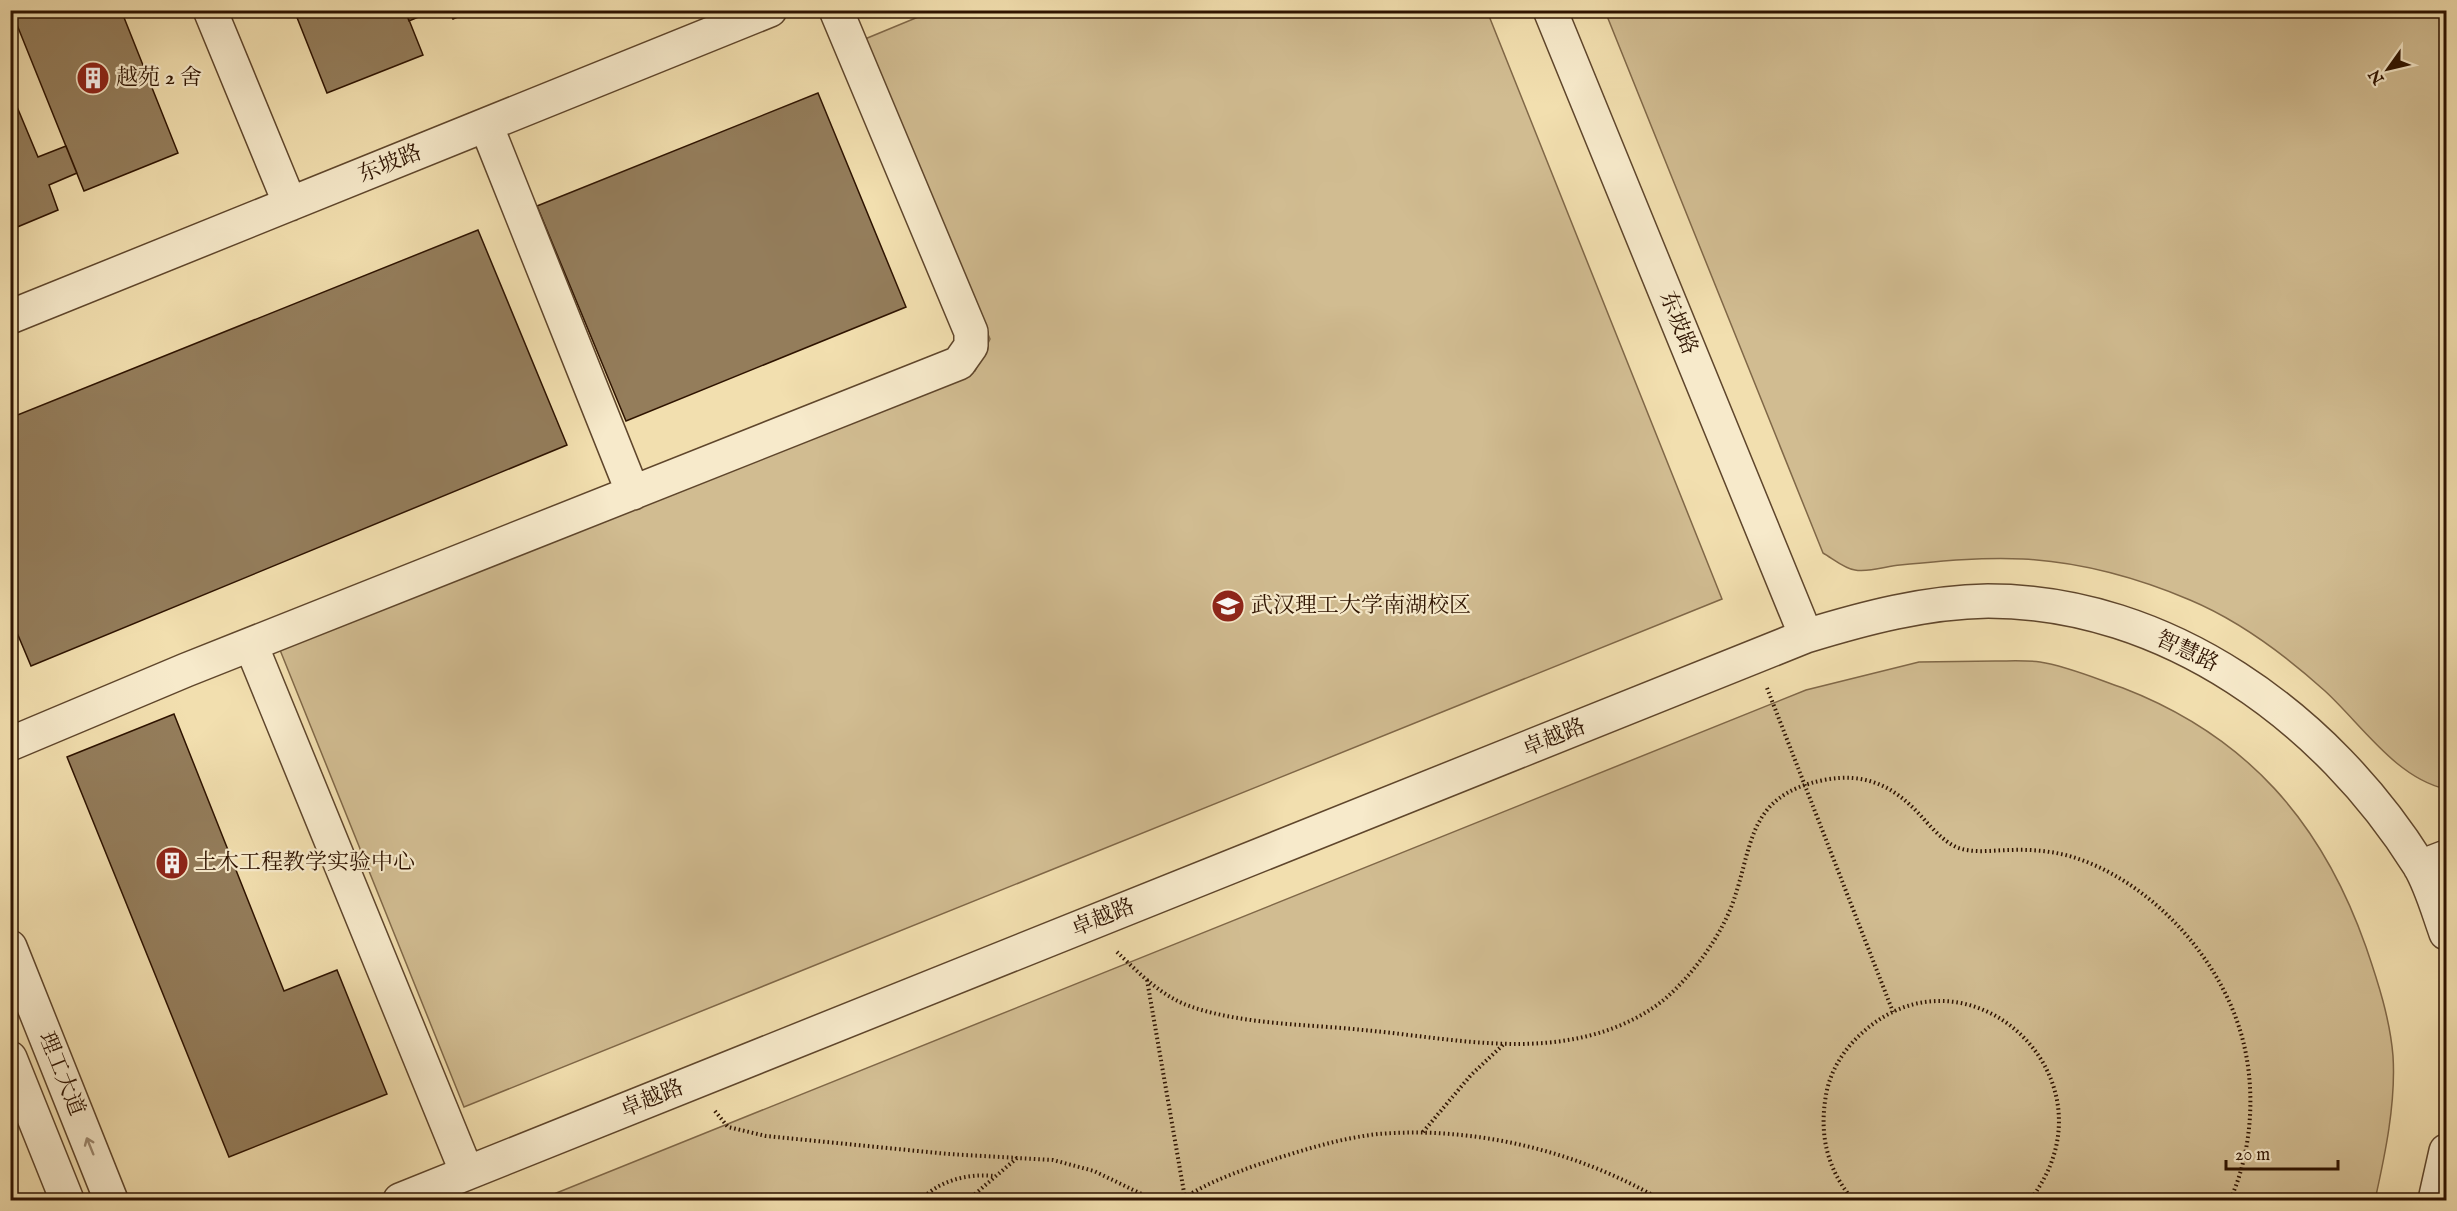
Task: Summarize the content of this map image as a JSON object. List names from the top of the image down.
{
  "streets": {
    "street": [
      "东坡路",
      "智慧路",
      "卓越路",
      "理工大道"
    ]
  },
  "crossings": [
    ["东坡路", "智慧路"],
    ["东坡路", "卓越路"],
    ["智慧路", "卓越路"]
  ],
  "places": {
    "building": ["越苑 2 舍", "土木工程教学实验中心"],
    "school or university": ["武汉理工大学南湖校区"]
  },
  "scale_bar": "20 m",
  "north": "bottom left"
}
